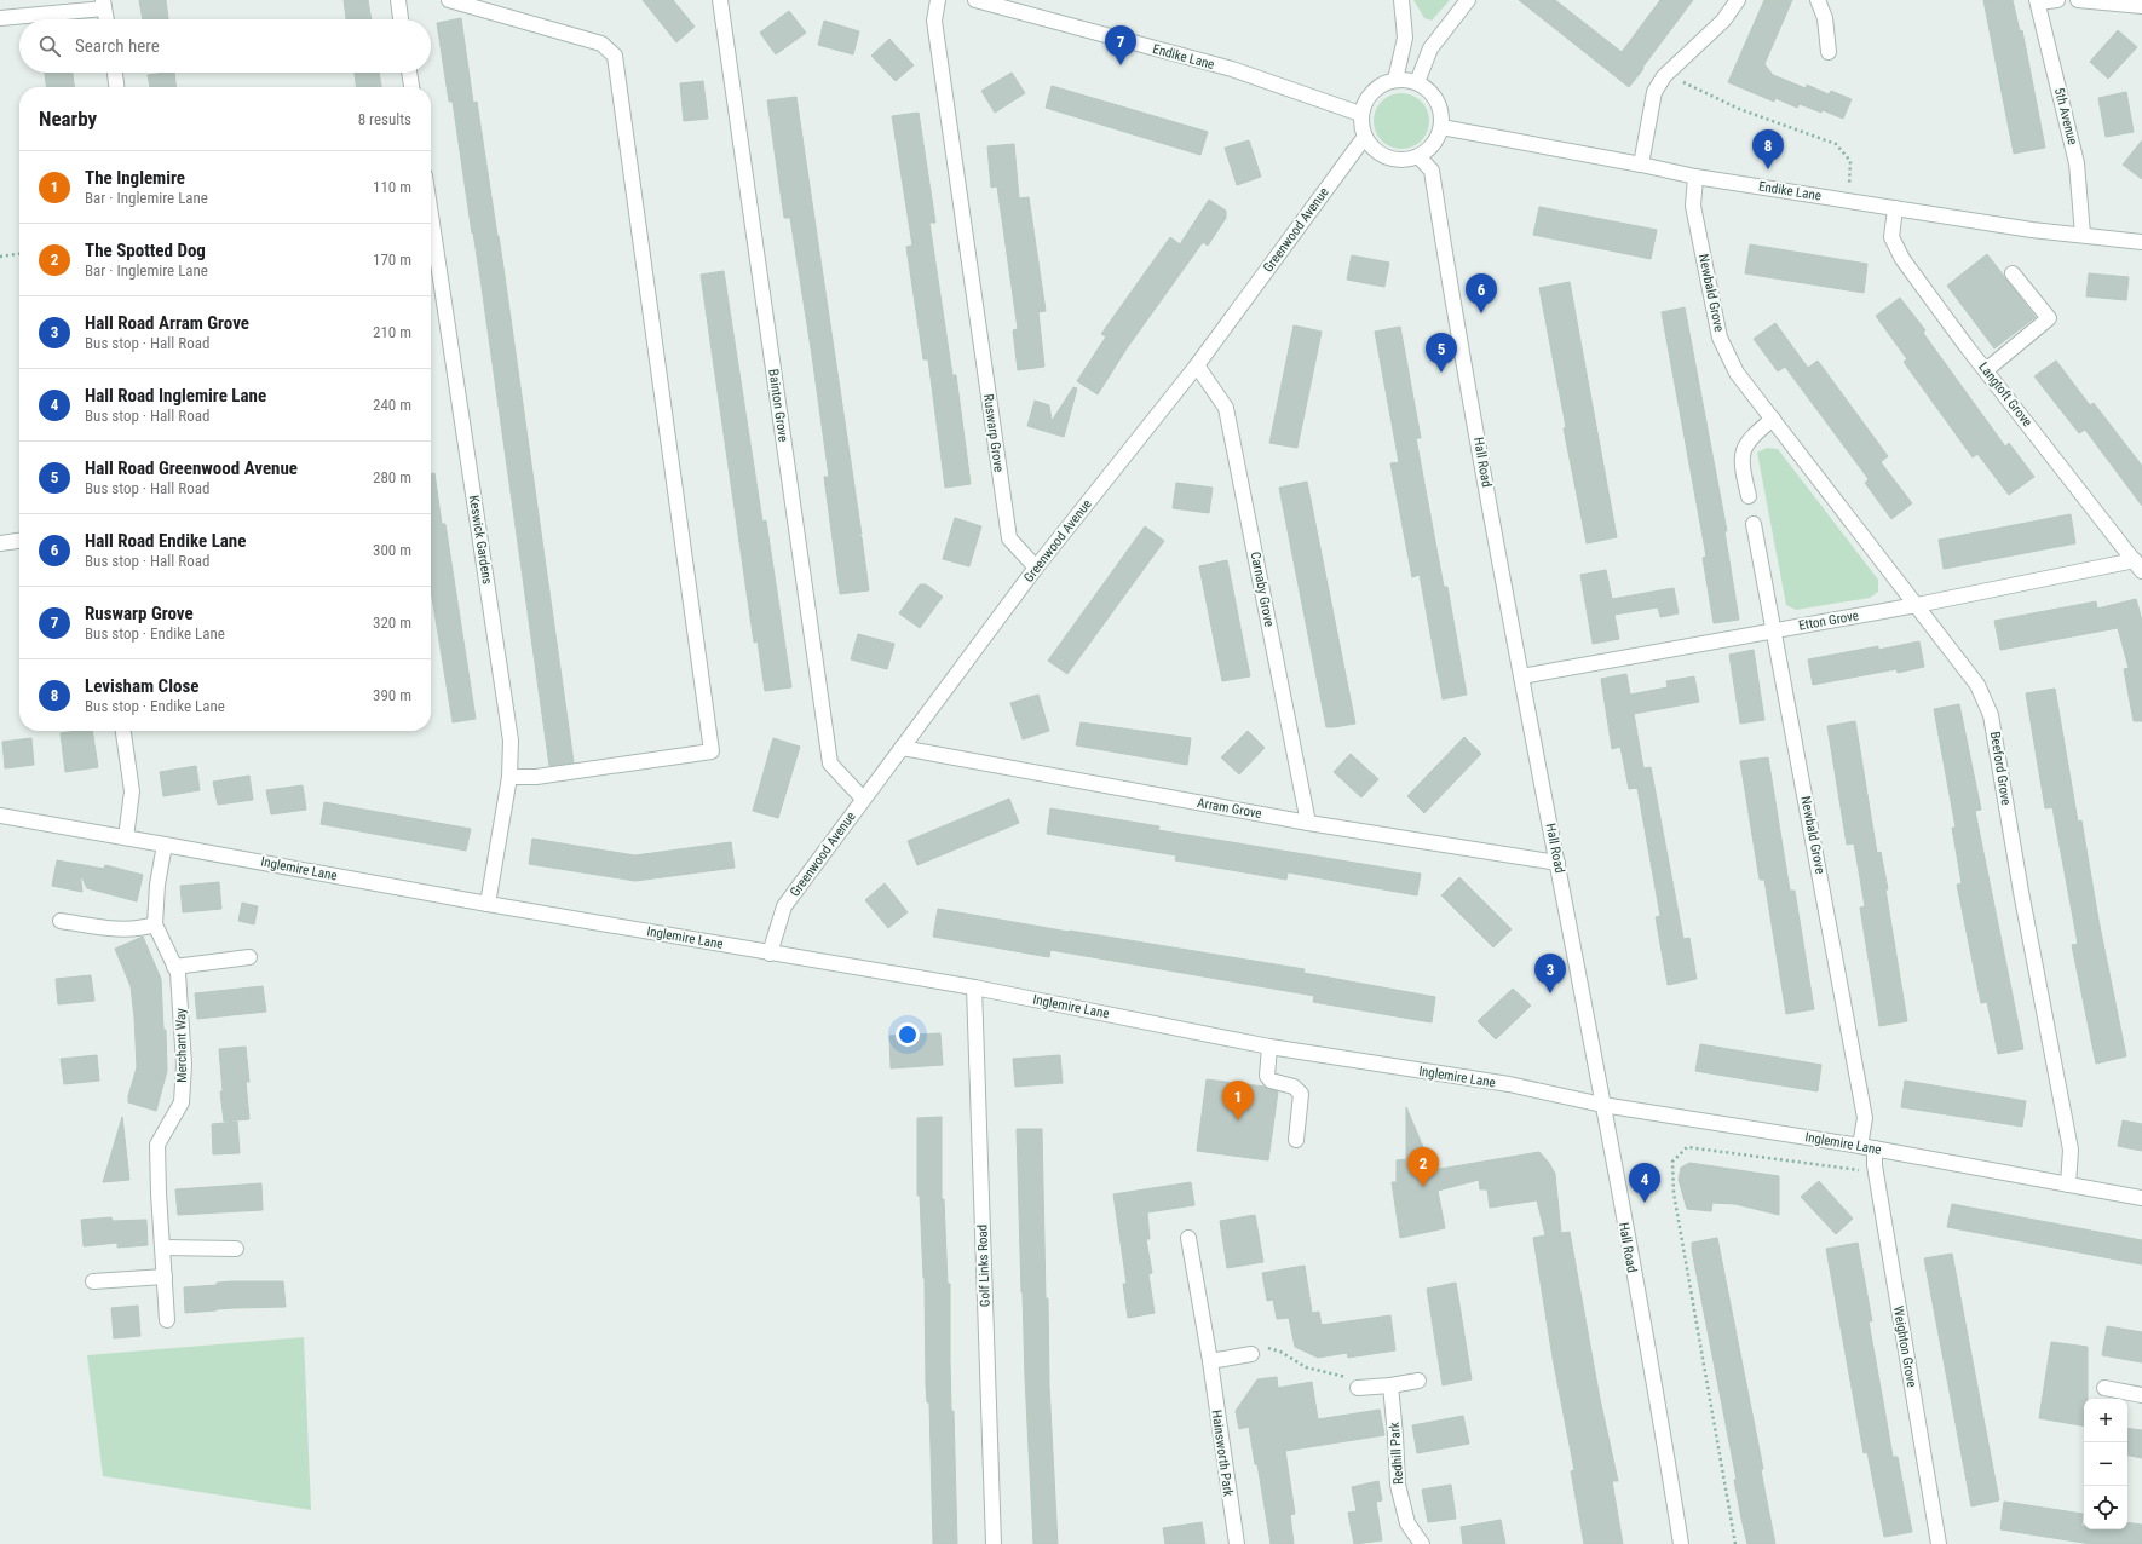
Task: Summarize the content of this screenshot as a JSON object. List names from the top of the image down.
{
  "streets": {
    "street": [
      "Endike Lane",
      "5th Avenue",
      "Greenwood Avenue",
      "Newbald Grove",
      "Langtoft Grove",
      "Bainton Grove",
      "Ruswarp Grove",
      "Hall Road",
      "Keswick Gardens",
      "Carnaby Grove",
      "Etton Grove",
      "Beeford Grove",
      "Arram Grove",
      "Inglemire Lane",
      "Merchant Way",
      "Golf Links Road",
      "Weighton Grove",
      "Hainsworth Park",
      "Redhill Park"
    ]
  },
  "crossings": [
    ["Endike Lane", "5th Avenue"],
    ["Endike Lane", "Greenwood Avenue"],
    ["Endike Lane", "Newbald Grove"],
    ["Endike Lane", "Langtoft Grove"],
    ["Endike Lane", "Hall Road"],
    ["Greenwood Avenue", "Bainton Grove"],
    ["Greenwood Avenue", "Ruswarp Grove"],
    ["Greenwood Avenue", "Hall Road"],
    ["Greenwood Avenue", "Carnaby Grove"],
    ["Greenwood Avenue", "Arram Grove"],
    ["Greenwood Avenue", "Inglemire Lane"],
    ["Newbald Grove", "Etton Grove"],
    ["Newbald Grove", "Beeford Grove"],
    ["Newbald Grove", "Inglemire Lane"],
    ["Newbald Grove", "Weighton Grove"],
    ["Langtoft Grove", "Etton Grove"],
    ["Hall Road", "Etton Grove"],
    ["Hall Road", "Arram Grove"],
    ["Hall Road", "Inglemire Lane"],
    ["Keswick Gardens", "Inglemire Lane"],
    ["Carnaby Grove", "Arram Grove"],
    ["Etton Grove", "Beeford Grove"],
    ["Beeford Grove", "Inglemire Lane"],
    ["Inglemire Lane", "Merchant Way"],
    ["Inglemire Lane", "Golf Links Road"],
    ["Inglemire Lane", "Weighton Grove"]
  ],
  "page": {
    "search": "Search here",
    "pins": [
      "7",
      "8",
      "6",
      "5",
      "3",
      "1",
      "2",
      "4"
    ],
    "heading": ["Nearby", "8 results"],
    "list": [
      {
        "mark": "1",
        "name": "The Inglemire",
        "note": "Bar · Inglemire Lane",
        "value": "110 m"
      },
      {
        "mark": "2",
        "name": "The Spotted Dog",
        "note": "Bar · Inglemire Lane",
        "value": "170 m"
      },
      {
        "mark": "3",
        "name": "Hall Road Arram Grove",
        "note": "Bus stop · Hall Road",
        "value": "210 m"
      },
      {
        "mark": "4",
        "name": "Hall Road Inglemire Lane",
        "note": "Bus stop · Hall Road",
        "value": "240 m"
      },
      {
        "mark": "5",
        "name": "Hall Road Greenwood Avenue",
        "note": "Bus stop · Hall Road",
        "value": "280 m"
      },
      {
        "mark": "6",
        "name": "Hall Road Endike Lane",
        "note": "Bus stop · Hall Road",
        "value": "300 m"
      },
      {
        "mark": "7",
        "name": "Ruswarp Grove",
        "note": "Bus stop · Endike Lane",
        "value": "320 m"
      },
      {
        "mark": "8",
        "name": "Levisham Close",
        "note": "Bus stop · Endike Lane",
        "value": "390 m"
      }
    ],
    "map_buttons": ["+", "−"]
  }
}
